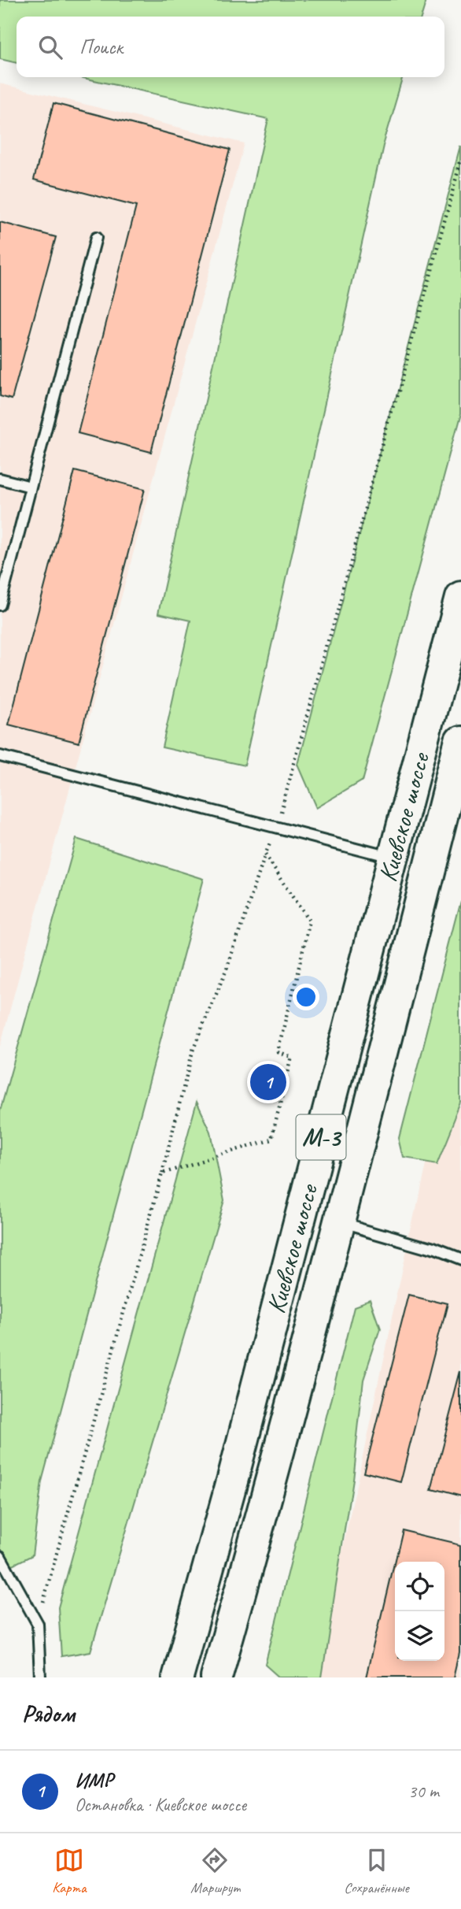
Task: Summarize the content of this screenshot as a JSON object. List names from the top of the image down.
{
  "streets": {
    "highway": ["Киевское шоссе", "М-3"]
  },
  "page": {
    "search": "Поиск",
    "pins": "1",
    "heading": "Рядом",
    "list": [
      {
        "mark": "1",
        "name": "ИМР",
        "note": "Остановка · Киевское шоссе",
        "value": "30 m"
      }
    ],
    "nav": ["Карта", "Маршрут", "Сохранённые"]
  }
}
